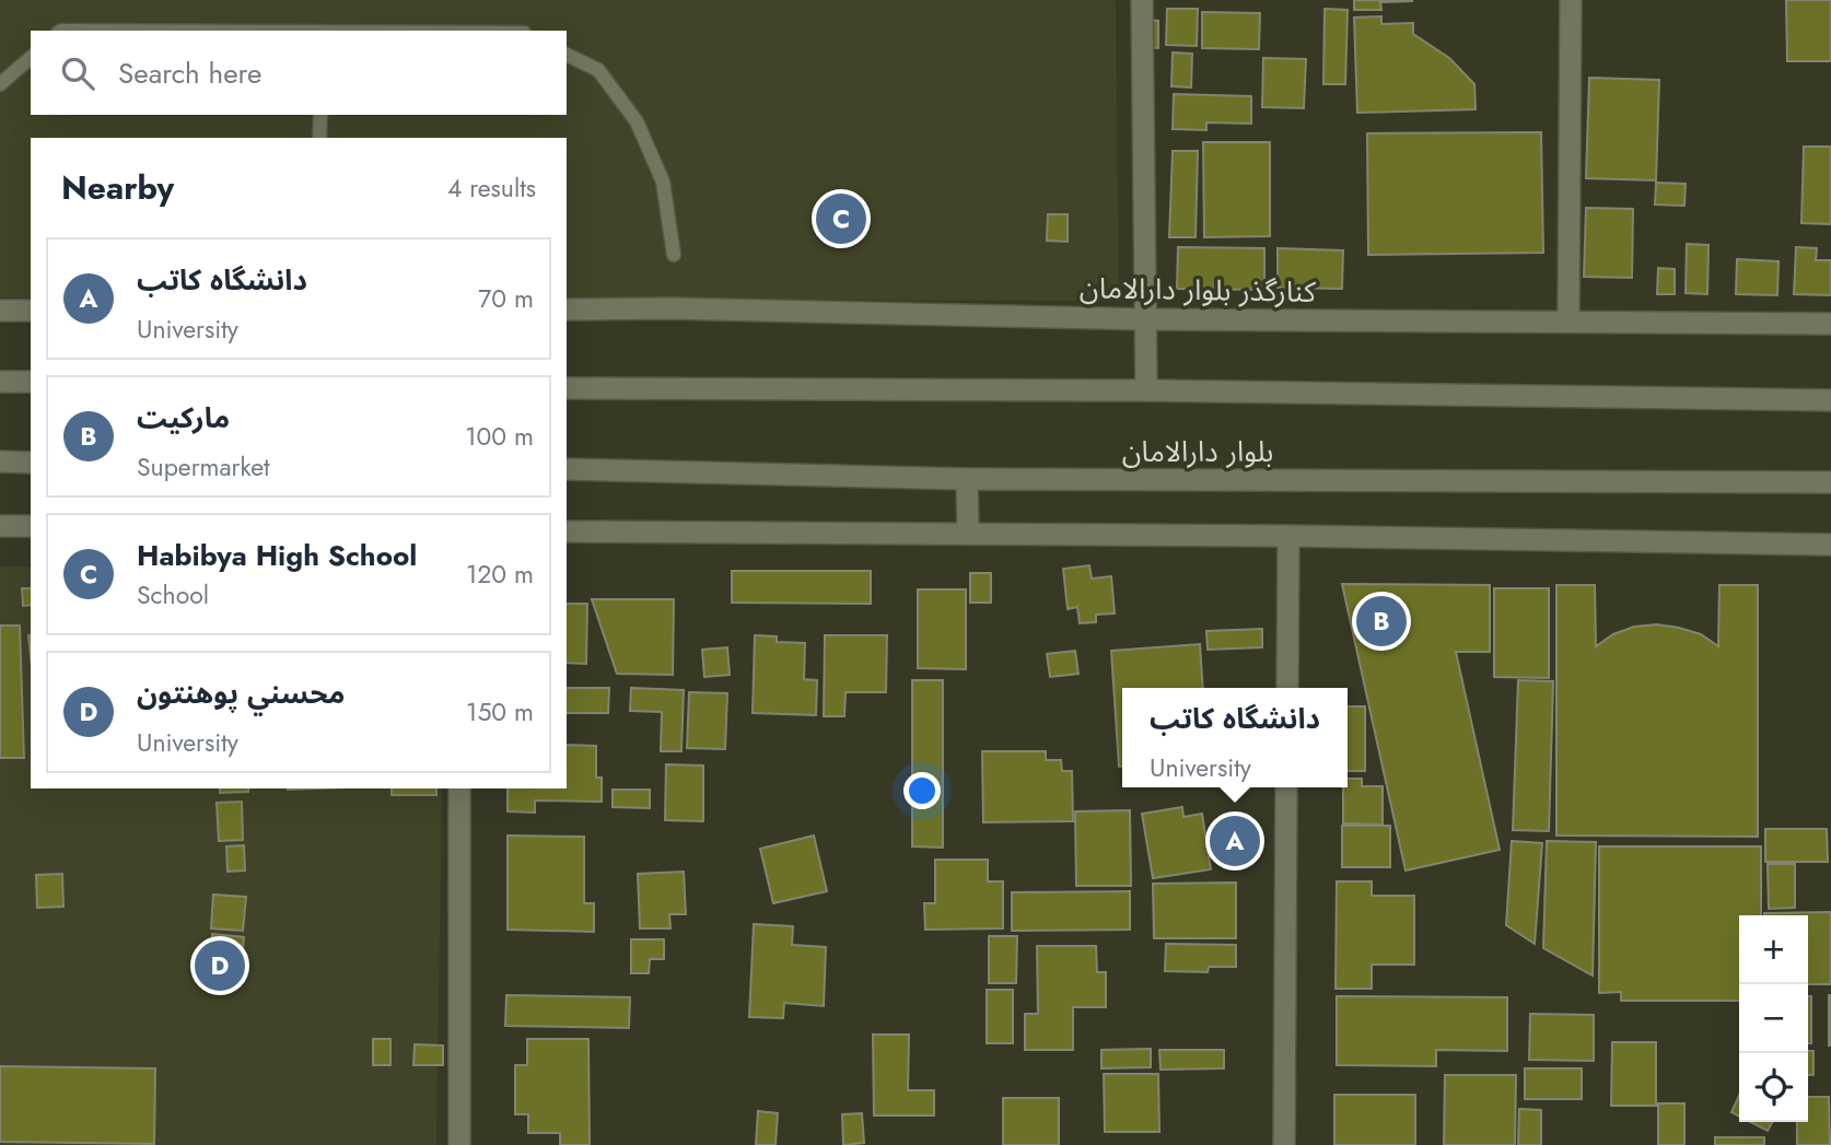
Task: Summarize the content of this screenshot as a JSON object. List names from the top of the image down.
{
  "streets": {
    "street": ["کنارگذر بلوار دارالامان", "بلوار دارالامان"]
  },
  "page": {
    "search": "Search here",
    "heading": ["Nearby", "4 results"],
    "pins": [
      "C",
      "B",
      "A",
      "D"
    ],
    "list": [
      {
        "mark": "A",
        "name": "دانشگاه کاتب",
        "note": "University",
        "value": "70 m"
      },
      {
        "mark": "B",
        "name": "مارکیت",
        "note": "Supermarket",
        "value": "100 m"
      },
      {
        "mark": "C",
        "name": "Habibya High School",
        "note": "School",
        "value": "120 m"
      },
      {
        "mark": "D",
        "name": "محسني پوهنتون",
        "note": "University",
        "value": "150 m"
      }
    ],
    "popup": ["دانشگاه کاتب", "University"],
    "map_buttons": ["+", "−"]
  }
}
